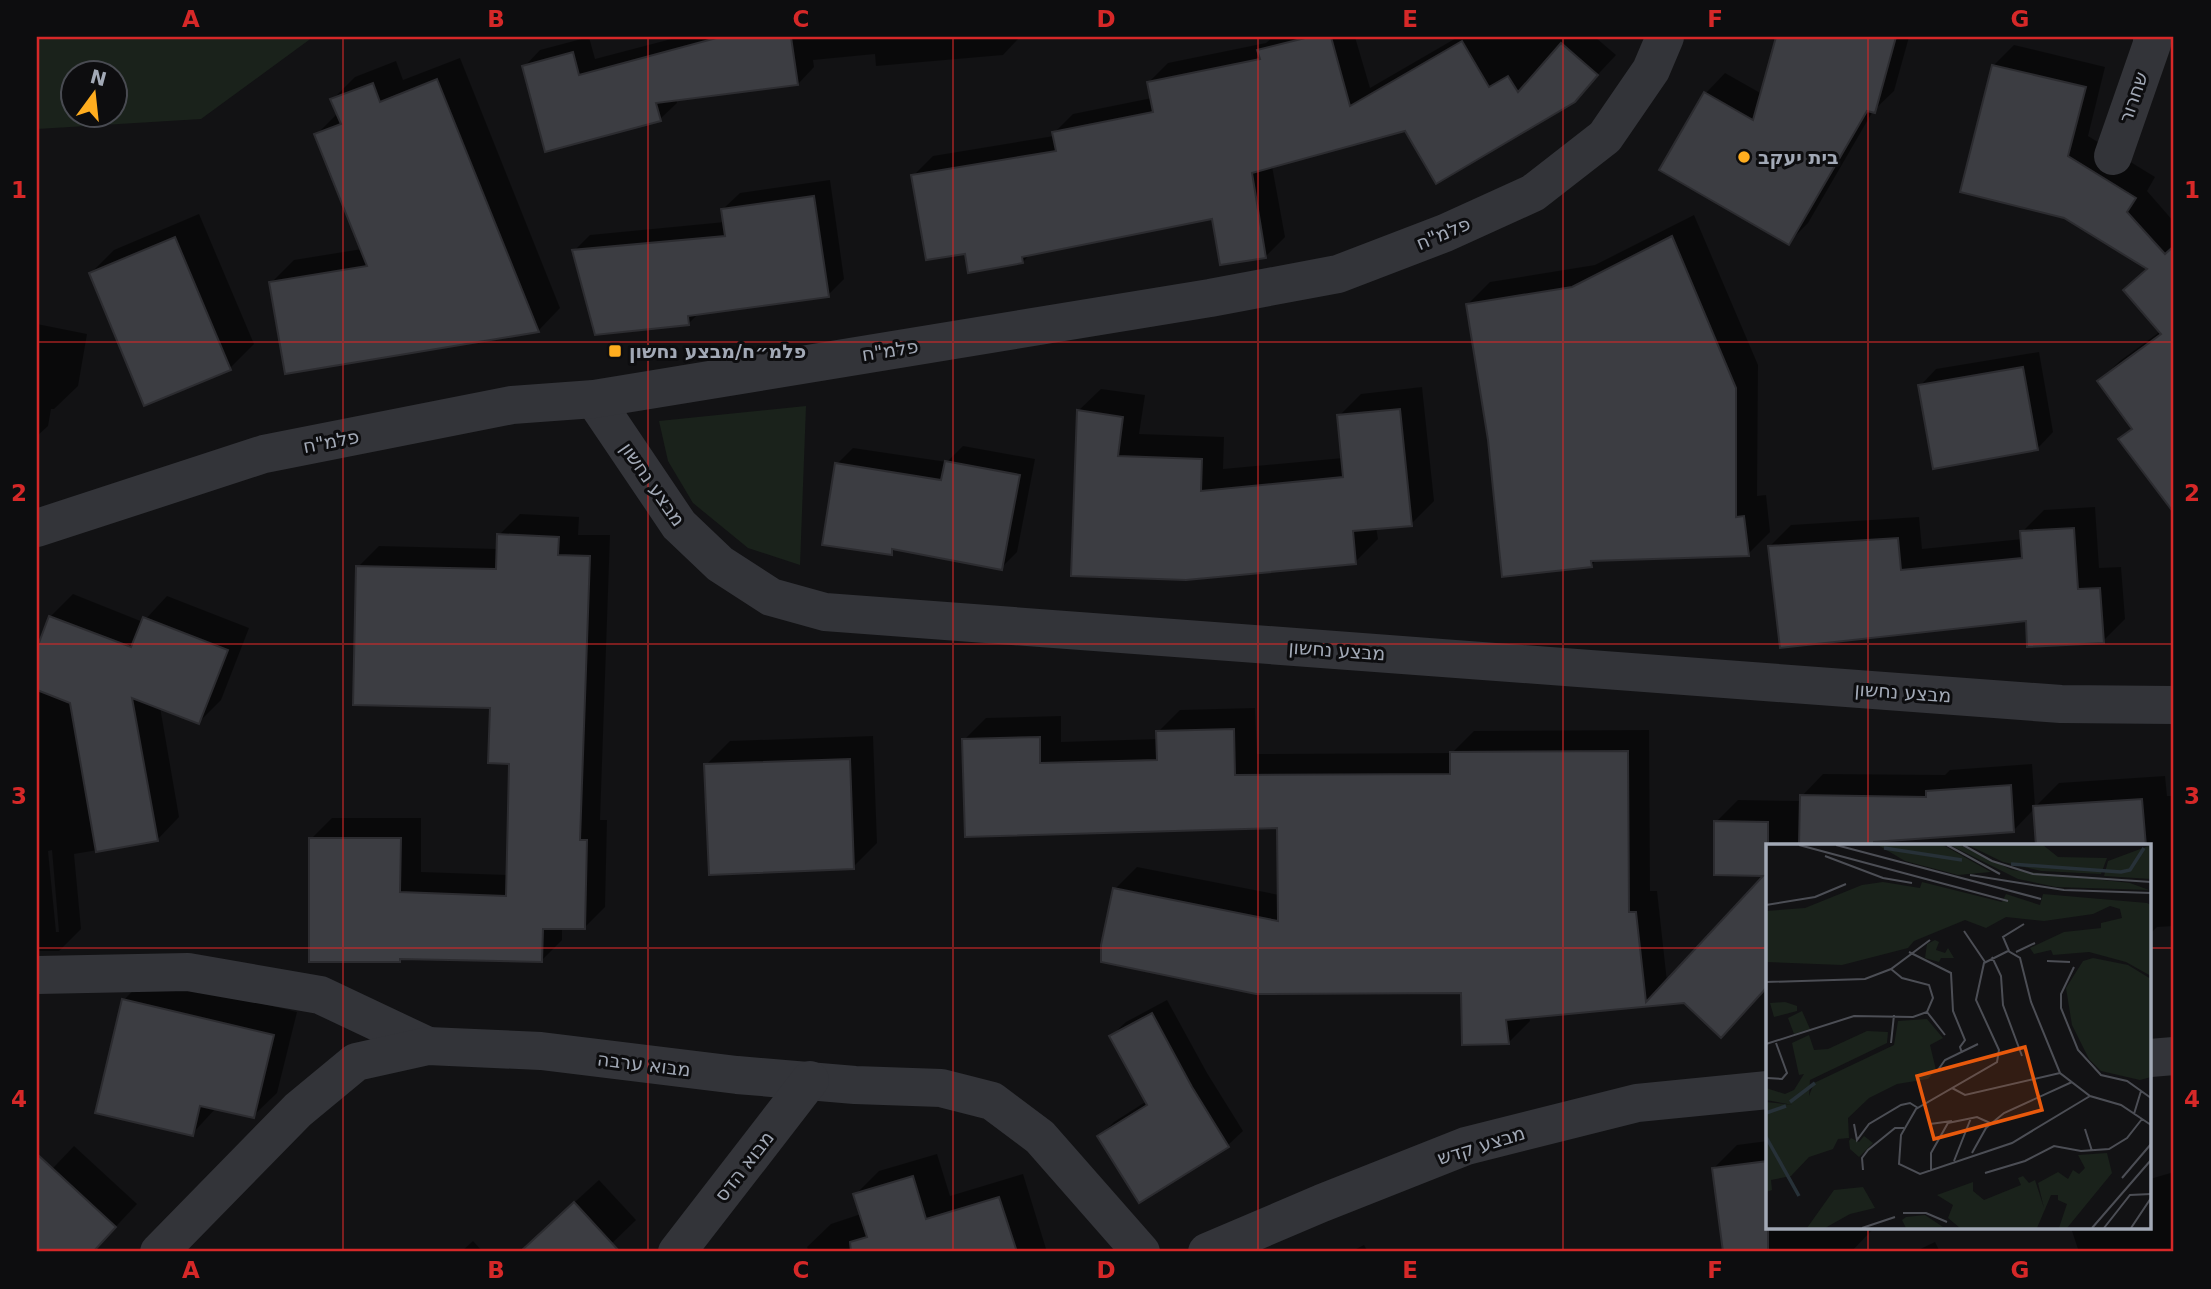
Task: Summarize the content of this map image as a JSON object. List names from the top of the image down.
{
  "streets": {
    "street": [
      "שחרור",
      "פלמ\"ח",
      "מבצע נחשון",
      "מבוא ערבה",
      "מבצע קדש",
      "מבוא הדס"
    ]
  },
  "crossings": [
    ["פלמ\"ח", "מבצע נחשון"],
    ["מבוא ערבה", "מבוא הדס"]
  ],
  "places": {
    "other": ["בית יעקב"],
    "transit": ["פלמ״ח/מבצע נחשון"]
  },
  "north": "top",
  "grid": {
    "columns": [
      "A",
      "B",
      "C",
      "D",
      "E",
      "F",
      "G"
    ],
    "rows": [
      "1",
      "2",
      "3",
      "4"
    ]
  }
}
